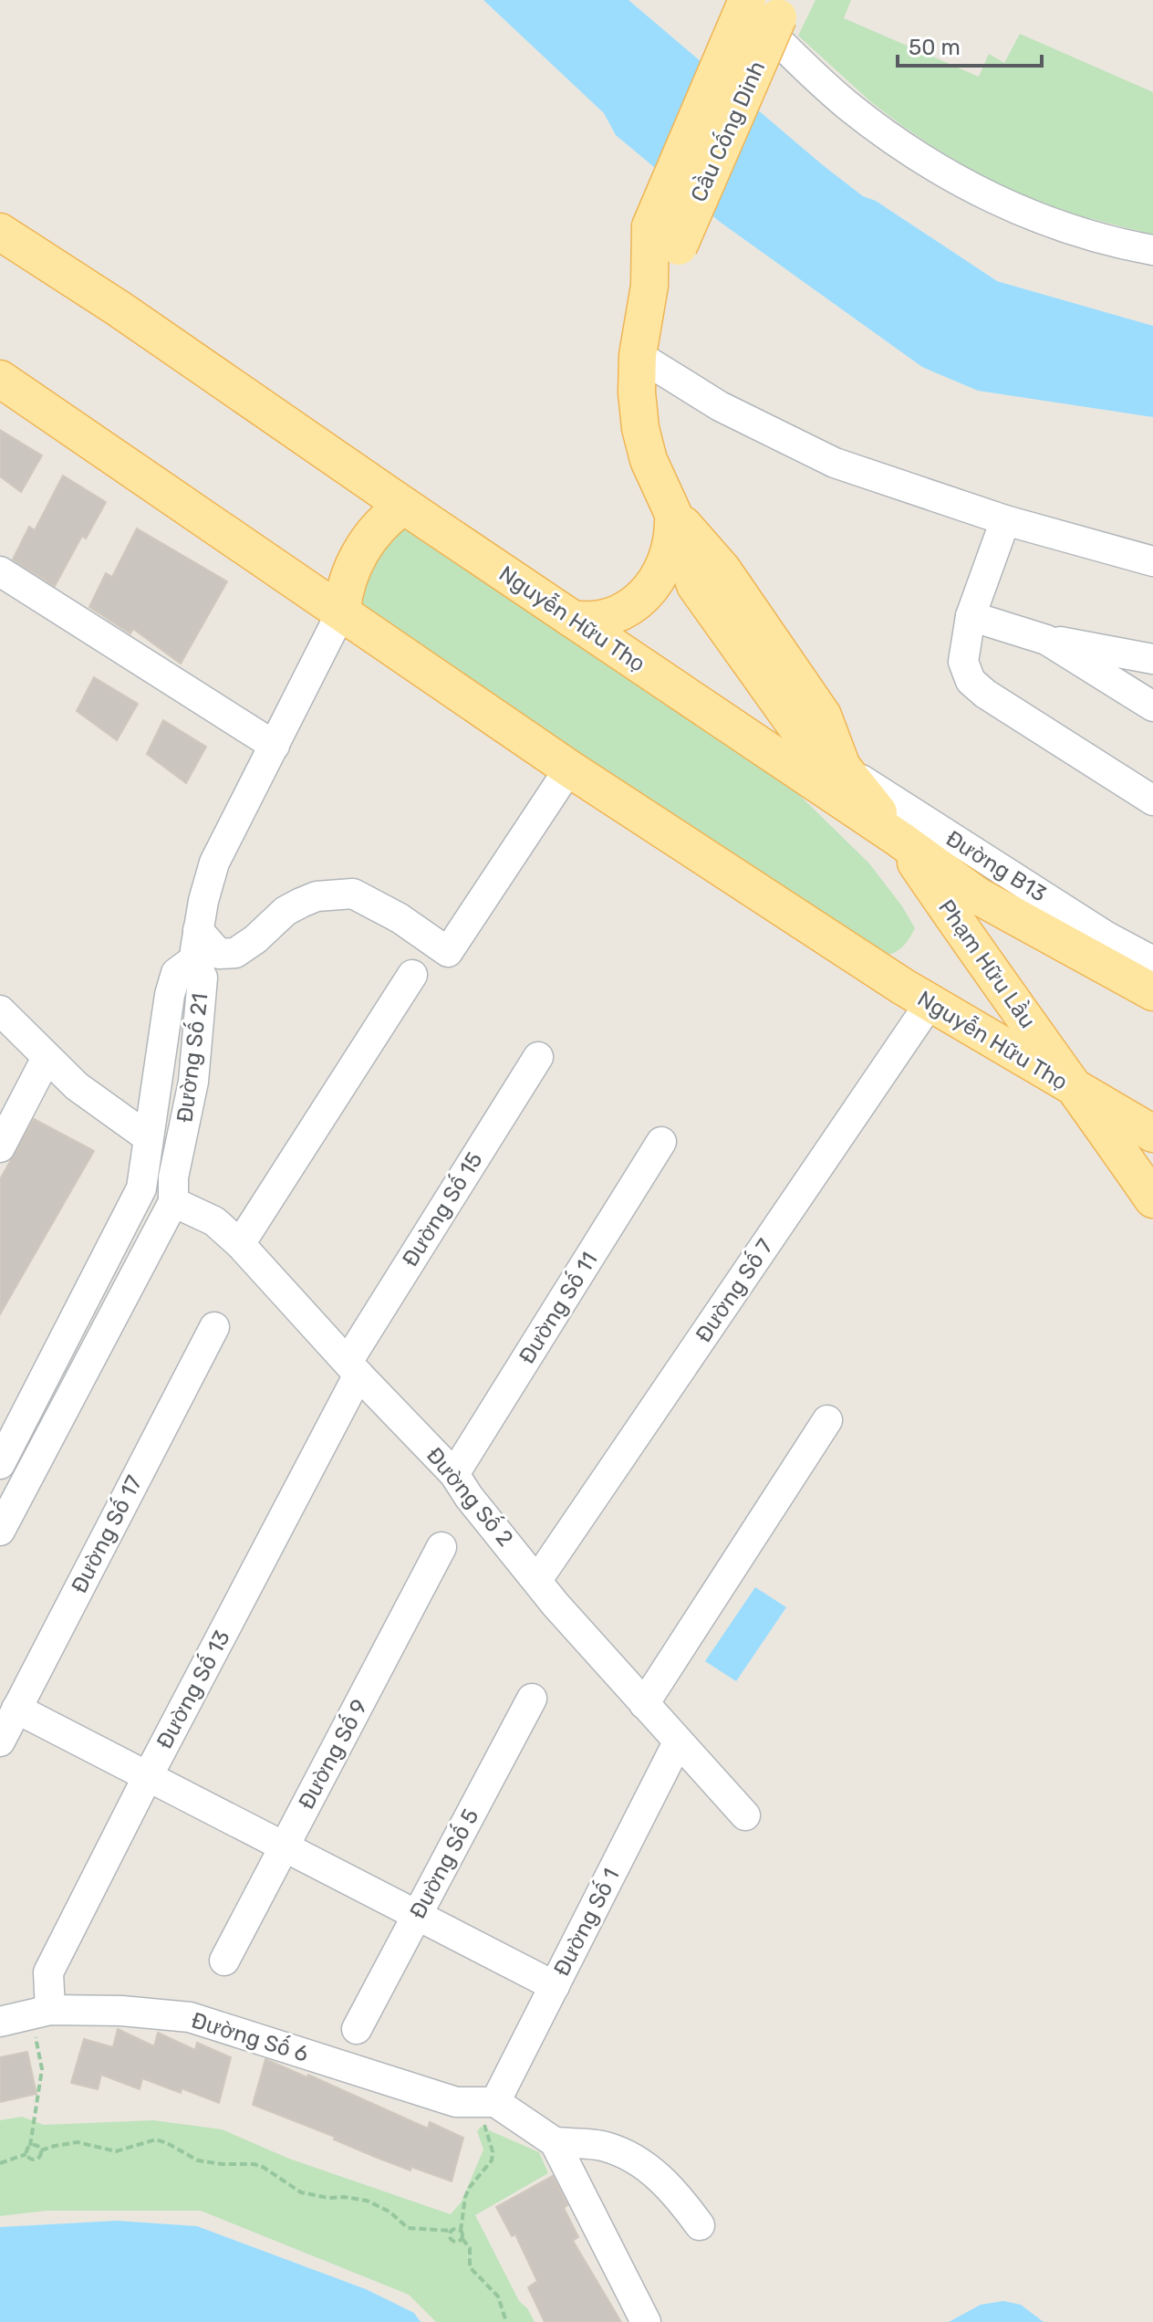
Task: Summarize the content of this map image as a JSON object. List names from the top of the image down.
{
  "streets": {
    "main road": ["Cầu Cống Dinh", "Nguyễn Hữu Thọ", "Phạm Hữu Lầu"],
    "street": [
      "Đường B13",
      "Đường Số 21",
      "Đường Số 15",
      "Đường Số 7",
      "Đường Số 11",
      "Đường Số 2",
      "Đường Số 17",
      "Đường Số 13",
      "Đường Số 9",
      "Đường Số 5",
      "Đường Số 1",
      "Đường Số 6"
    ]
  },
  "crossings": [
    ["Cầu Cống Dinh", "Phạm Hữu Lầu"],
    ["Nguyễn Hữu Thọ", "Phạm Hữu Lầu"],
    ["Nguyễn Hữu Thọ", "Đường Số 7"],
    ["Đường B13", "Phạm Hữu Lầu"],
    ["Đường Số 21", "Đường Số 2"],
    ["Đường Số 15", "Đường Số 2"],
    ["Đường Số 15", "Đường Số 13"],
    ["Đường Số 7", "Đường Số 2"],
    ["Đường Số 11", "Đường Số 2"],
    ["Đường Số 2", "Đường Số 13"],
    ["Đường Số 2", "Đường Số 1"],
    ["Đường Số 13", "Đường Số 6"],
    ["Đường Số 1", "Đường Số 6"]
  ],
  "scale_bar": "50 m"
}
